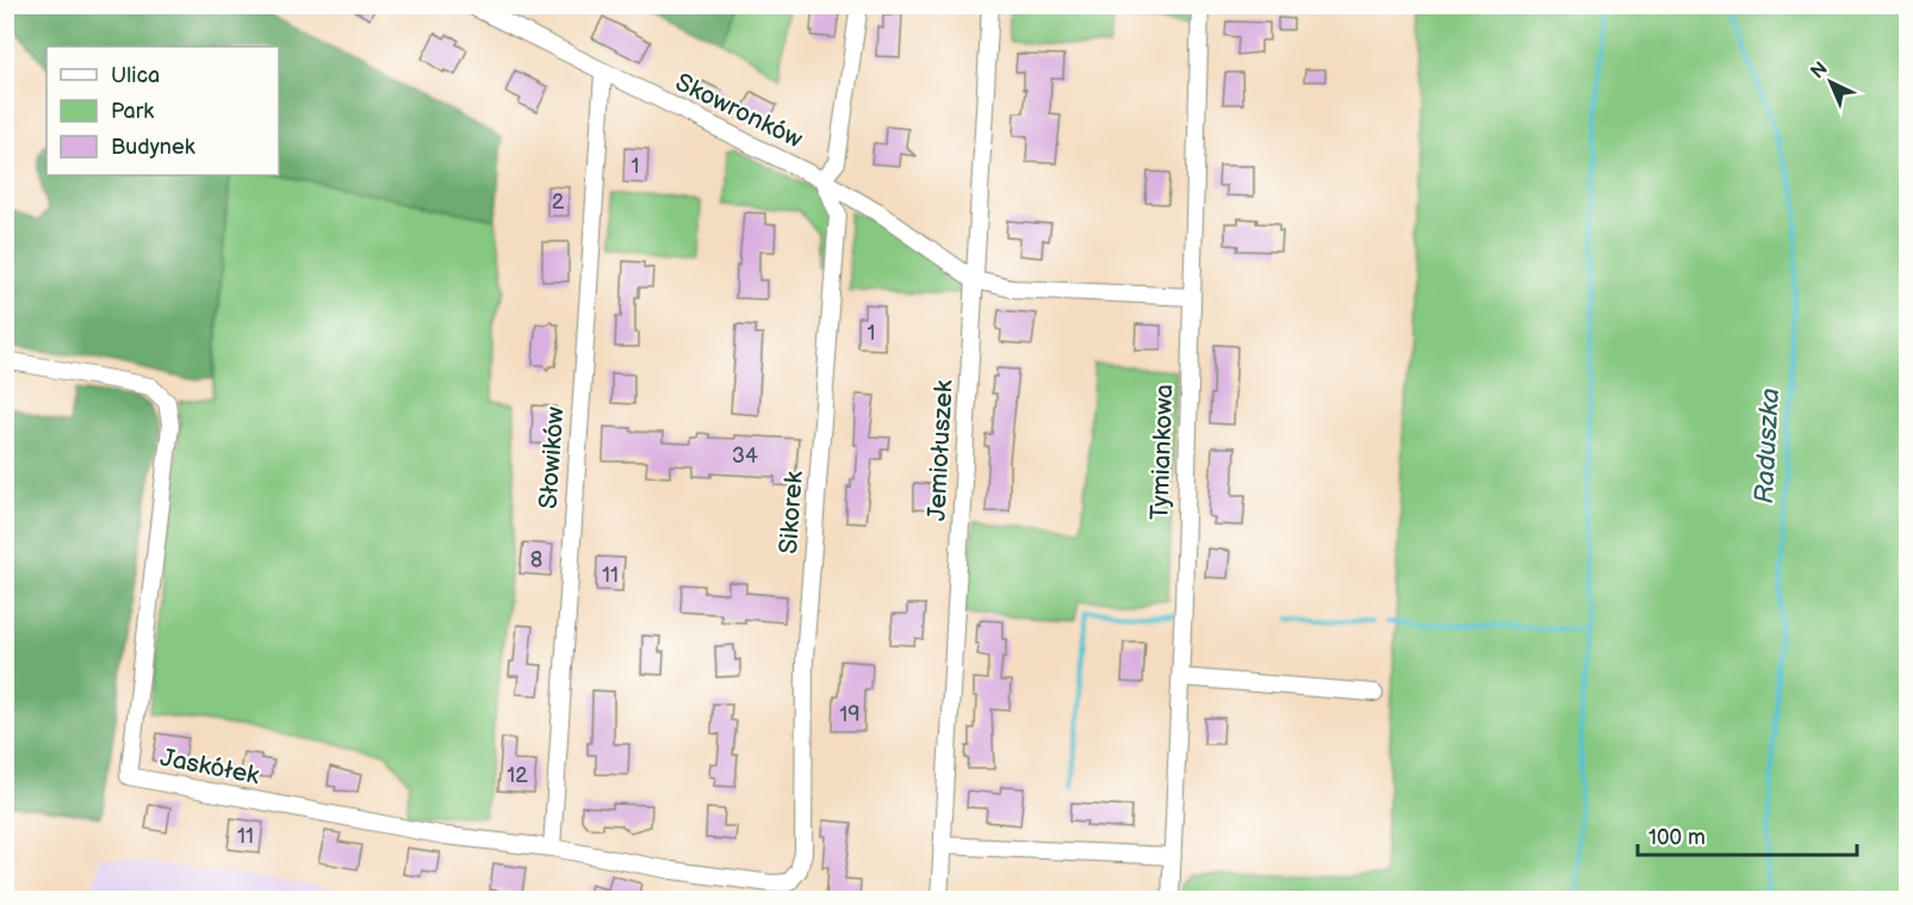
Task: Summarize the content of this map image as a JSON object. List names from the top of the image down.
{
  "streets": {
    "street": [
      "Skowronków",
      "Jemiołuszek",
      "Tymiankowa",
      "Słowików",
      "Sikorek",
      "Jaskółek"
    ]
  },
  "crossings": [
    ["Skowronków", "Słowików"],
    ["Skowronków", "Sikorek"],
    ["Słowików", "Jaskółek"],
    ["Sikorek", "Jaskółek"]
  ],
  "water": ["Raduszka"],
  "house_numbers": [
    "1",
    "2",
    "1",
    "34",
    "8",
    "11",
    "19",
    "12",
    "11"
  ],
  "legend": ["Ulica", "Park", "Budynek"],
  "scale_bar": "100 m",
  "north": "top left"
}
